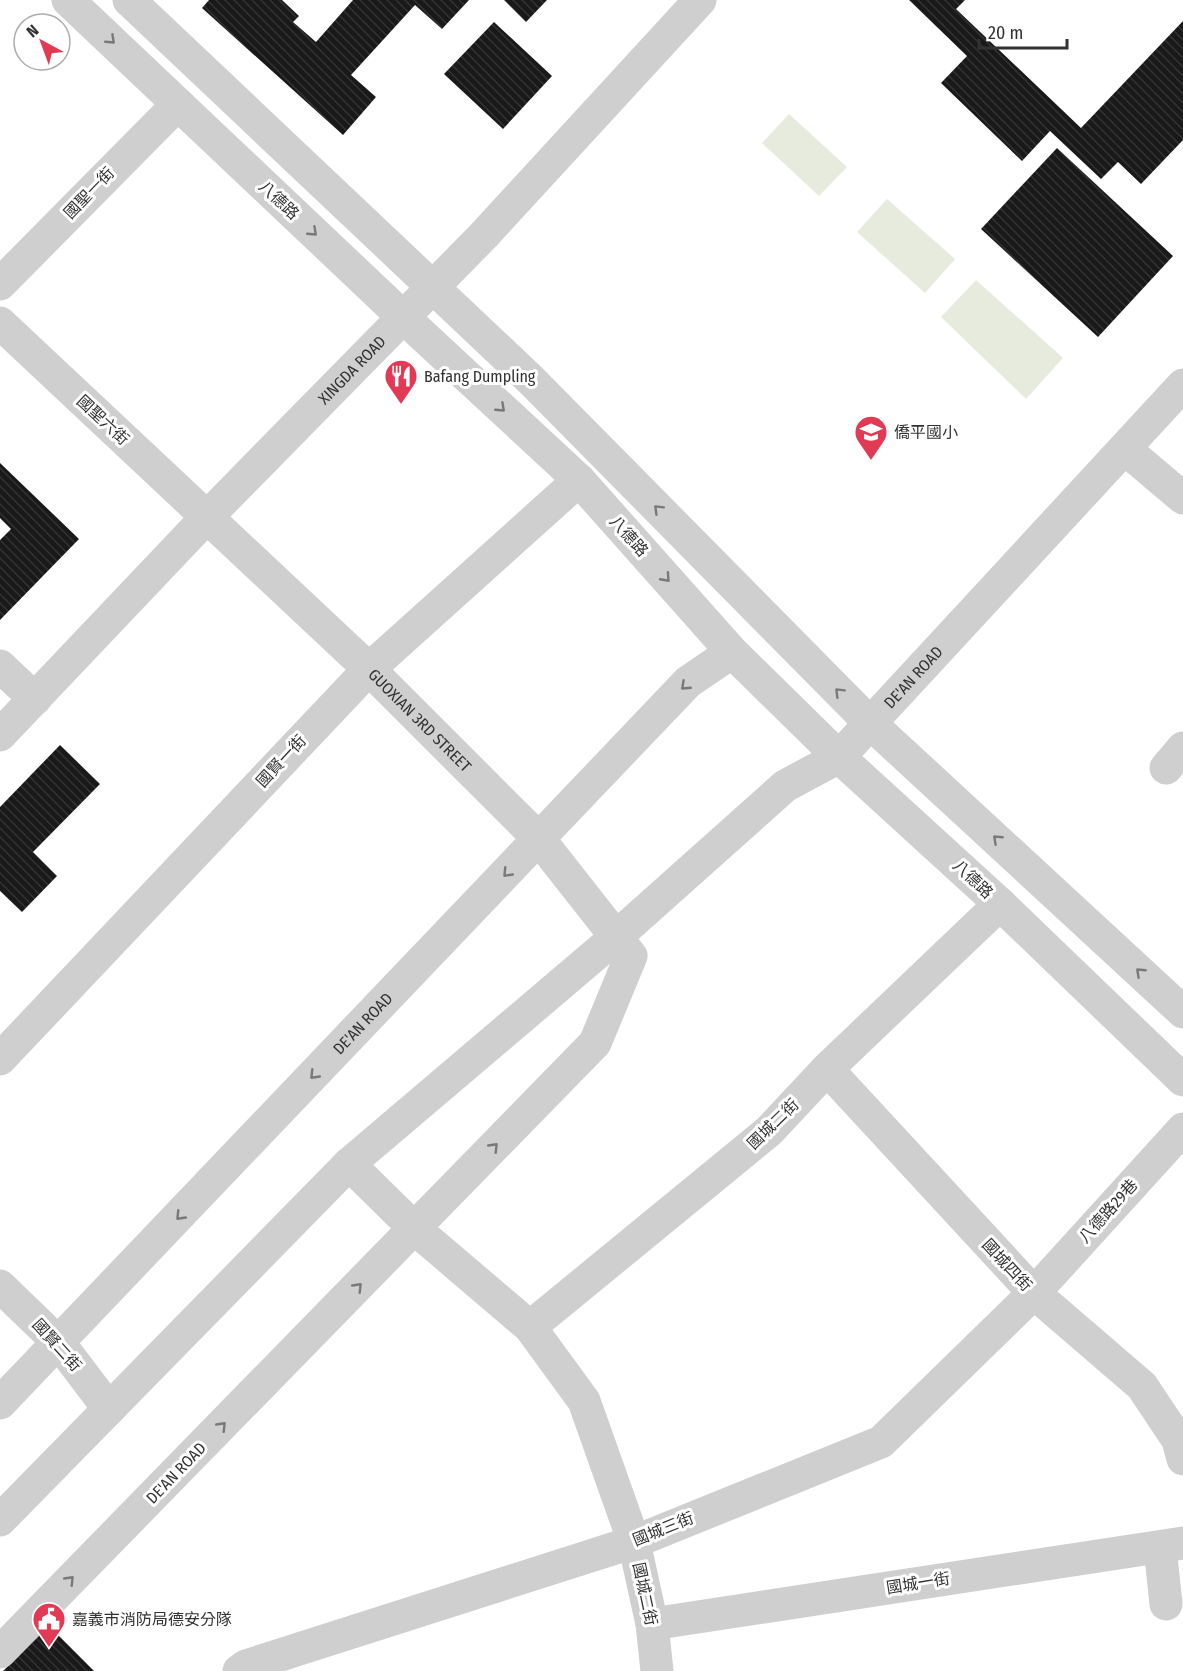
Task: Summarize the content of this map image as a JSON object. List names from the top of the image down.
{
  "streets": {
    "street": [
      "國聖一街",
      "八德路",
      "XINGDA ROAD",
      "國聖六街",
      "DE'AN ROAD",
      "GUOXIAN 3RD STREET",
      "國賢一街",
      "國城二街",
      "八德路29巷",
      "國城四街",
      "國賢二街",
      "國城三街",
      "國城一街"
    ]
  },
  "crossings": [
    ["國聖一街", "八德路"],
    ["八德路", "XINGDA ROAD"],
    ["八德路", "DE'AN ROAD"],
    ["八德路", "國賢一街"],
    ["八德路", "國城二街"],
    ["XINGDA ROAD", "國聖六街"],
    ["XINGDA ROAD", "GUOXIAN 3RD STREET"],
    ["國聖六街", "GUOXIAN 3RD STREET"],
    ["DE'AN ROAD", "GUOXIAN 3RD STREET"],
    ["DE'AN ROAD", "國城二街"],
    ["DE'AN ROAD", "國賢二街"],
    ["GUOXIAN 3RD STREET", "國賢一街"],
    ["國城二街", "國城四街"],
    ["國城二街", "國城三街"],
    ["國城二街", "國城一街"],
    ["八德路29巷", "國城四街"],
    ["八德路29巷", "國城三街"],
    ["國城四街", "國城三街"]
  ],
  "places": {
    "restaurant": ["Bafang Dumpling"],
    "school or university": ["僑平國小"],
    "public building": ["嘉義市消防局德安分隊"]
  },
  "scale_bar": "20 m",
  "north": "top left"
}
